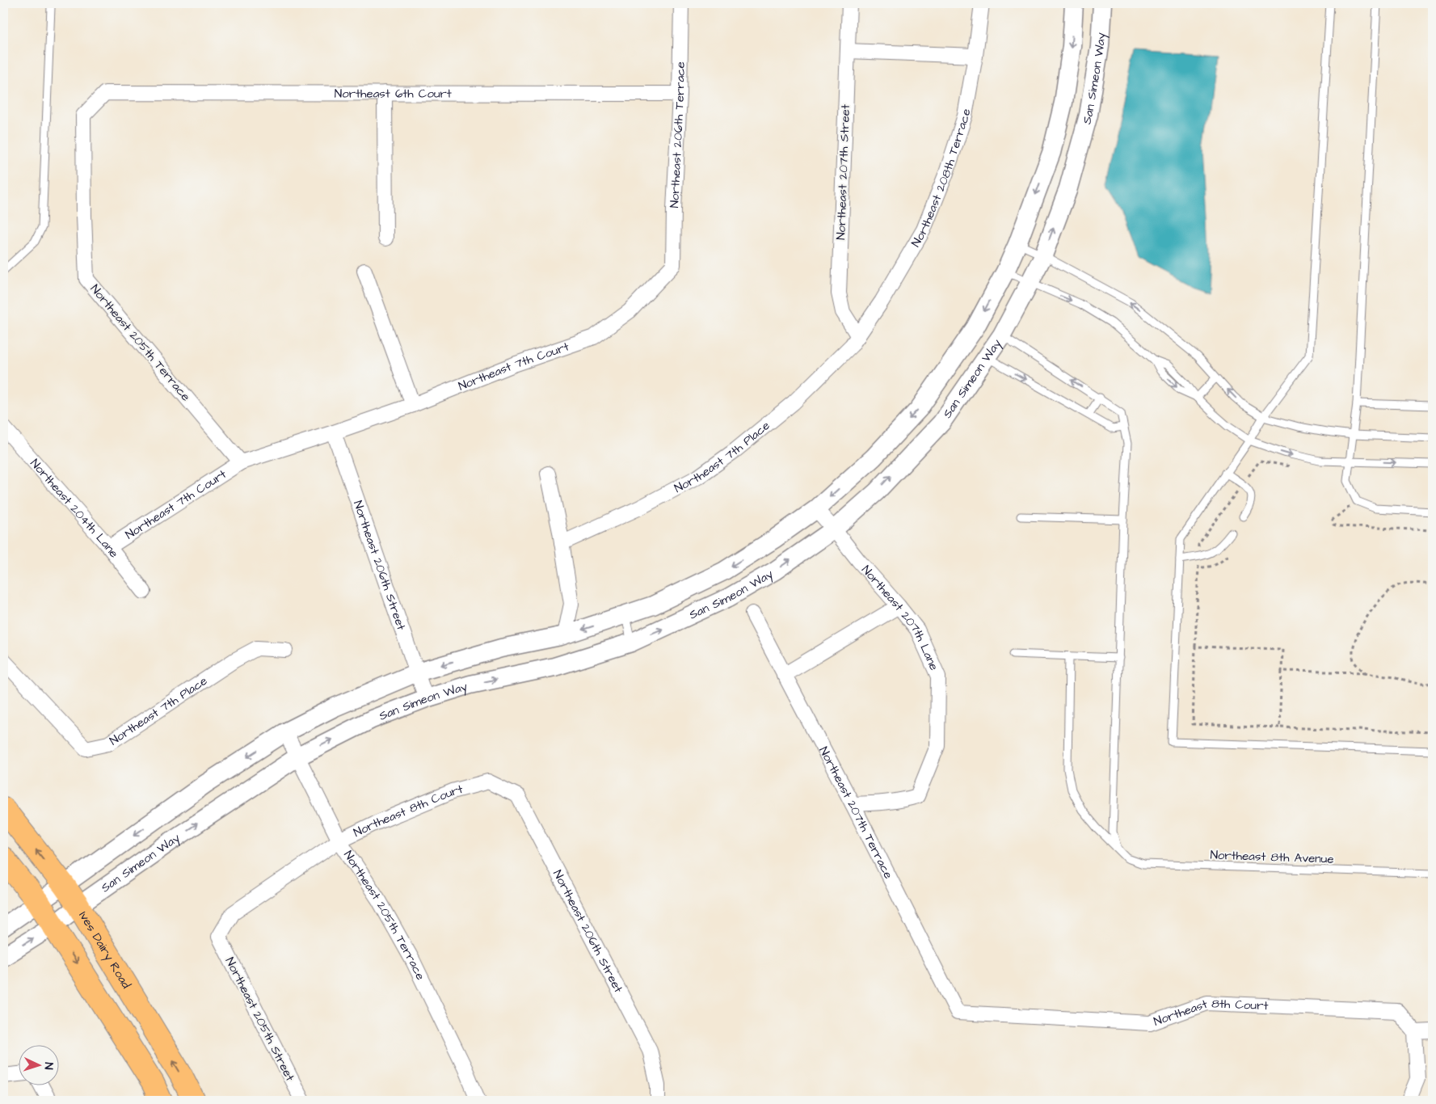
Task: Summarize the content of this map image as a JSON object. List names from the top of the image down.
{
  "streets": {
    "main road": ["Ives Dairy Road"],
    "street": [
      "San Simeon Way",
      "Northeast 6th Court",
      "Northeast 206th Terrace",
      "Northeast 207th Street",
      "Northeast 208th Terrace",
      "Northeast 205th Terrace",
      "Northeast 7th Court",
      "Northeast 7th Place",
      "Northeast 204th Lane",
      "Northeast 206th Street",
      "Northeast 207th Lane",
      "Northeast 8th Court",
      "Northeast 207th Terrace",
      "Northeast 205th Street"
    ],
    "lane": ["Northeast 8th Avenue"]
  },
  "crossings": [
    ["San Simeon Way", "Northeast 205th Terrace"],
    ["San Simeon Way", "Northeast 206th Street"],
    ["San Simeon Way", "Northeast 207th Lane"],
    ["San Simeon Way", "Ives Dairy Road"],
    ["Northeast 6th Court", "Northeast 206th Terrace"],
    ["Northeast 6th Court", "Northeast 205th Terrace"],
    ["Northeast 206th Terrace", "Northeast 7th Court"],
    ["Northeast 207th Street", "Northeast 208th Terrace"],
    ["Northeast 207th Street", "Northeast 7th Place"],
    ["Northeast 208th Terrace", "Northeast 7th Place"],
    ["Northeast 205th Terrace", "Northeast 7th Court"],
    ["Northeast 205th Terrace", "Northeast 8th Court"],
    ["Northeast 7th Court", "Northeast 204th Lane"],
    ["Northeast 7th Court", "Northeast 206th Street"],
    ["Northeast 206th Street", "Northeast 8th Court"],
    ["Northeast 207th Lane", "Northeast 207th Terrace"],
    ["Northeast 8th Court", "Northeast 207th Terrace"],
    ["Northeast 8th Court", "Northeast 205th Street"]
  ],
  "north": "right"
}
